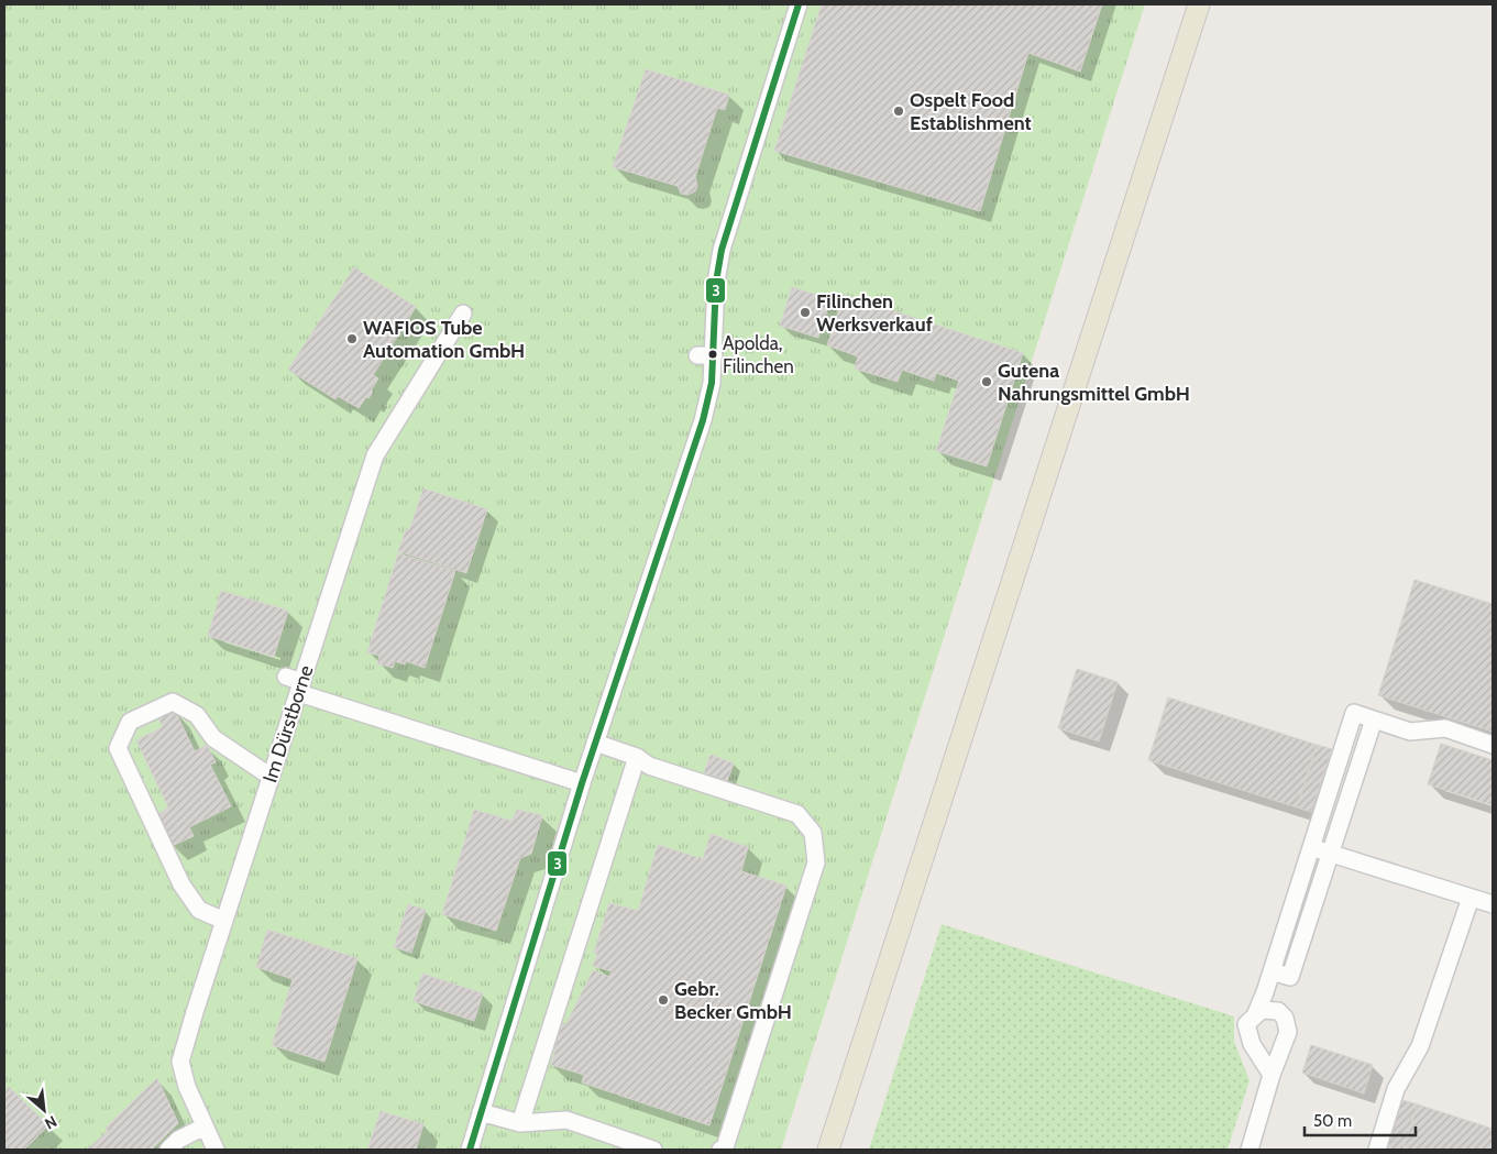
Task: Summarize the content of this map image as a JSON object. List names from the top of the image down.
{
  "streets": {
    "street": ["Im Dürstborne"]
  },
  "places": [
    "Ospelt Food Establishment",
    "Filinchen Werksverkauf",
    "WAFIOS Tube Automation GmbH",
    "Apolda, Filinchen",
    "Gutena Nahrungsmittel GmbH",
    "Gebr. Becker GmbH"
  ],
  "lines": ["transit line 3"],
  "scale_bar": "50 m",
  "north": "bottom right"
}
